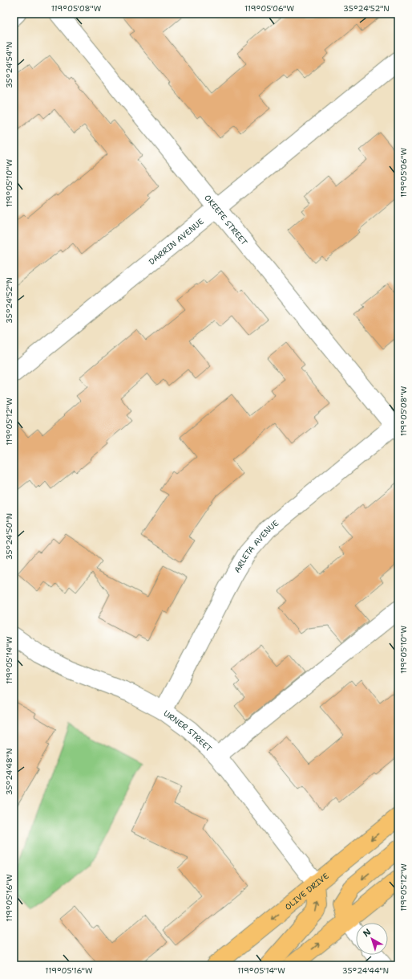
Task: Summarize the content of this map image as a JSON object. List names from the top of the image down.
{
  "streets": {
    "main road": ["OLIVE DRIVE"],
    "street": [
      "OKEEFE STREET",
      "DARRIN AVENUE",
      "ARLETA AVENUE",
      "URNER STREET"
    ]
  },
  "crossings": [
    ["OKEEFE STREET", "DARRIN AVENUE"],
    ["OKEEFE STREET", "ARLETA AVENUE"],
    ["ARLETA AVENUE", "URNER STREET"],
    ["URNER STREET", "OLIVE DRIVE"]
  ],
  "north": "top left",
  "coordinates": [
    "119°05'08\"W",
    "119°05'06\"W",
    "35°24'52\"N",
    "35°24'54\"N",
    "119°05'10\"W",
    "119°05'12\"W",
    "35°24'50\"N",
    "119°05'14\"W",
    "35°24'48\"N",
    "119°05'16\"W",
    "35°24'44\"N"
  ]
}
